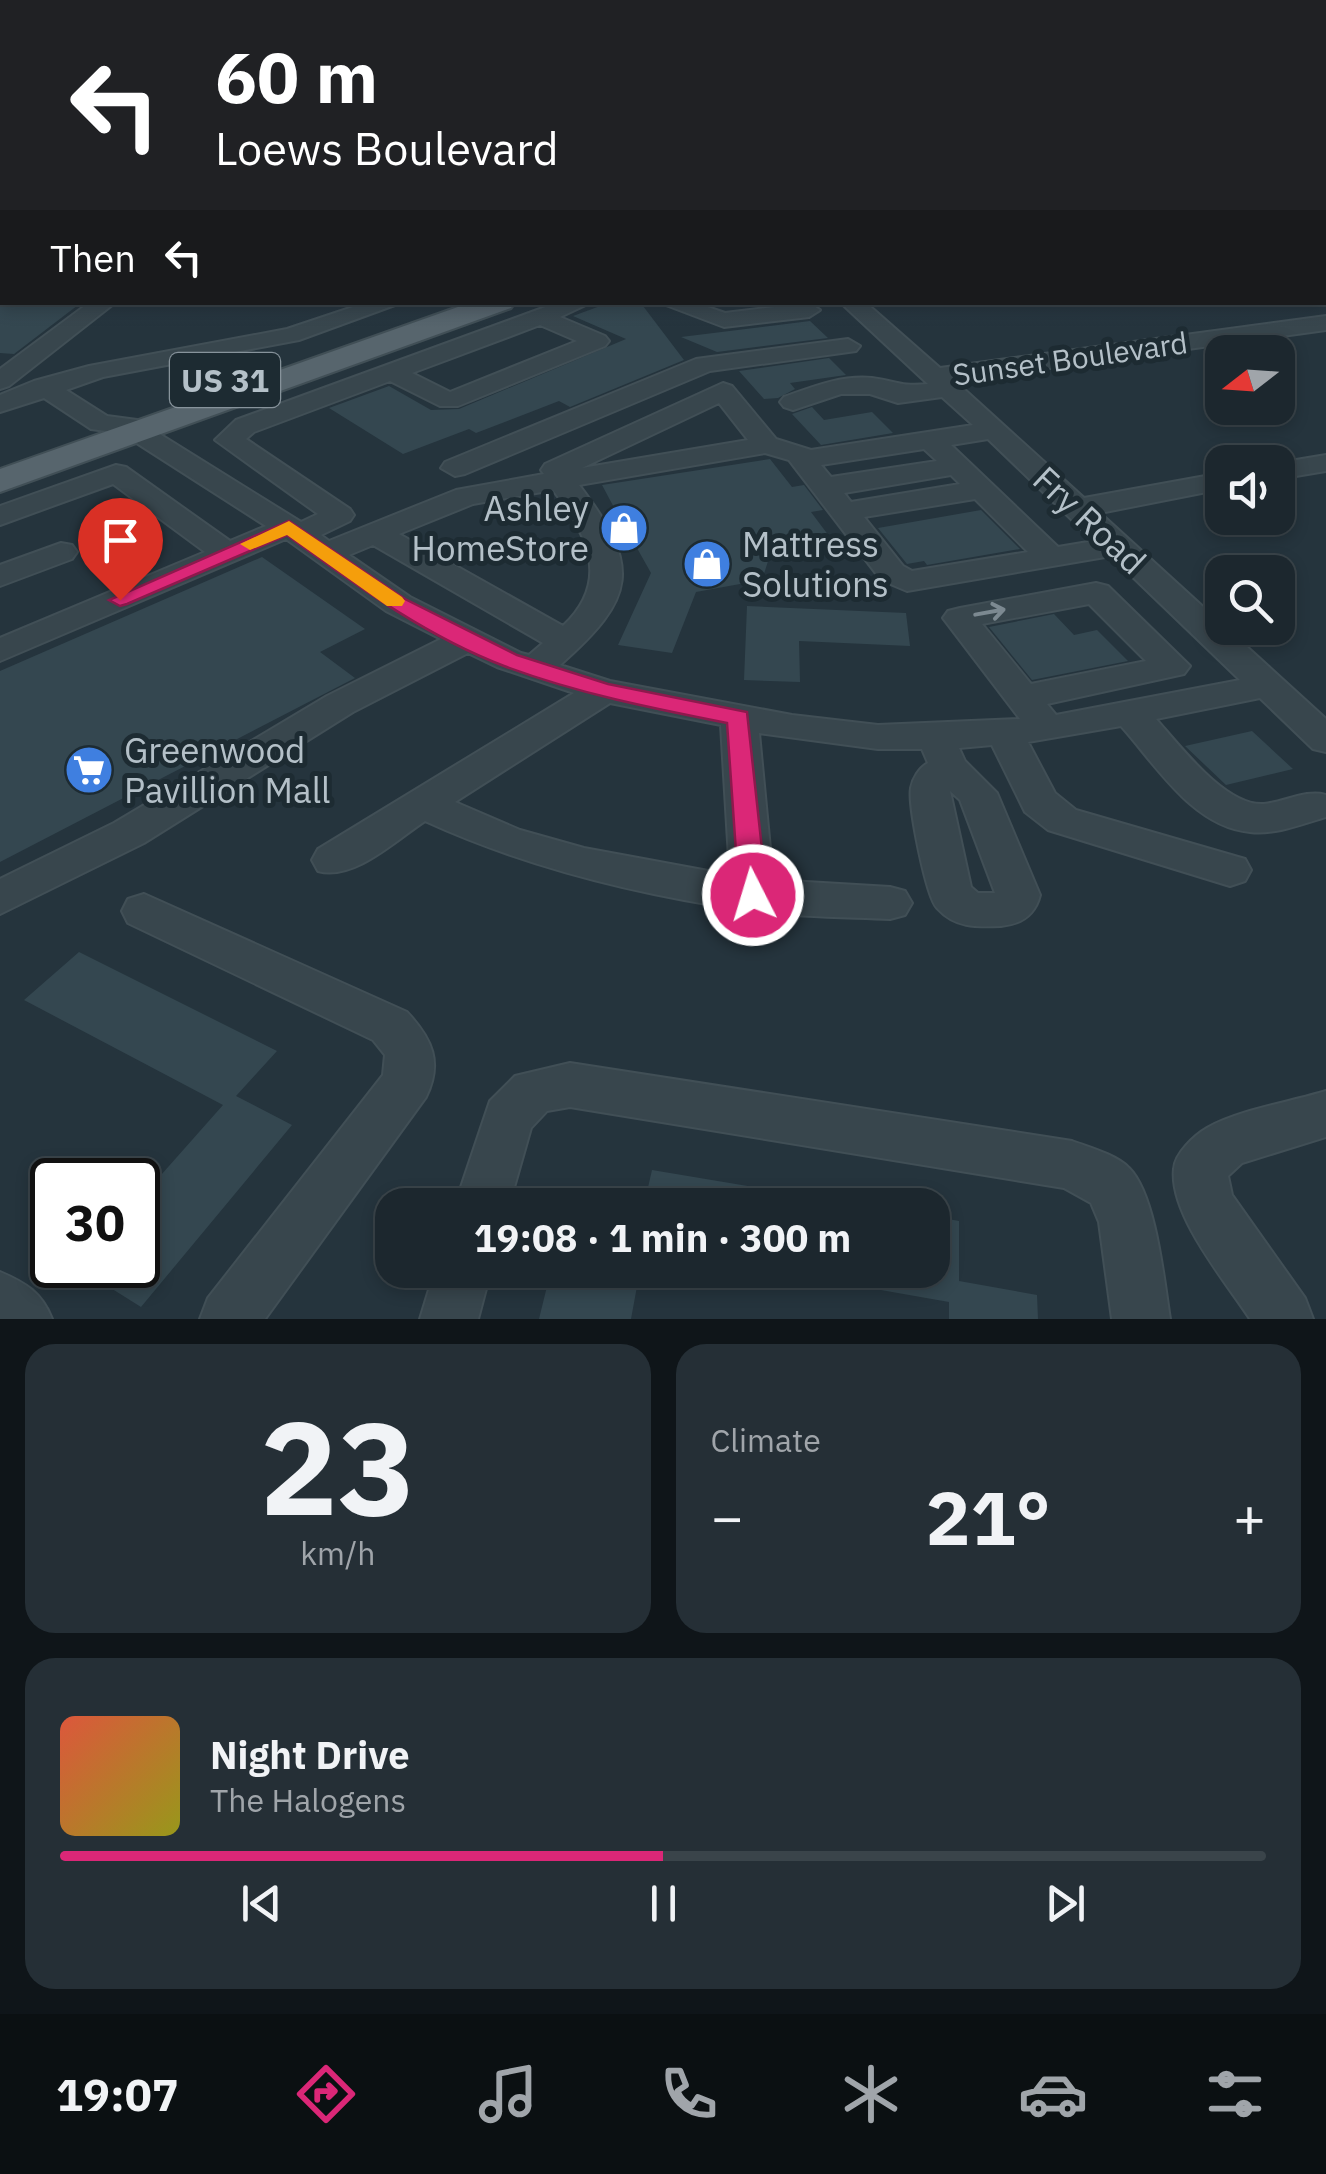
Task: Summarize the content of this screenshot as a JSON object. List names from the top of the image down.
{
  "streets": {
    "main road": ["US 31"],
    "street": ["Sunset Boulevard", "Fry Road"]
  },
  "crossings": [
    ["Sunset Boulevard", "Fry Road"]
  ],
  "places": {
    "shop": ["Ashley HomeStore", "Mattress Solutions"],
    "supermarket": ["Greenwood Pavillion Mall"]
  },
  "north": "left",
  "page": {
    "turn": ["60 m", "Loews Boulevard"],
    "then": "Then",
    "limit": "30",
    "trip": "19:08 · 1 min · 300 m",
    "tile": [
      ["23", "km/h"],
      "Climate"
    ],
    "heat": ["−", "21°", "+"],
    "song": ["Night Drive", "The Halogens"],
    "tabs": "19:07"
  }
}
